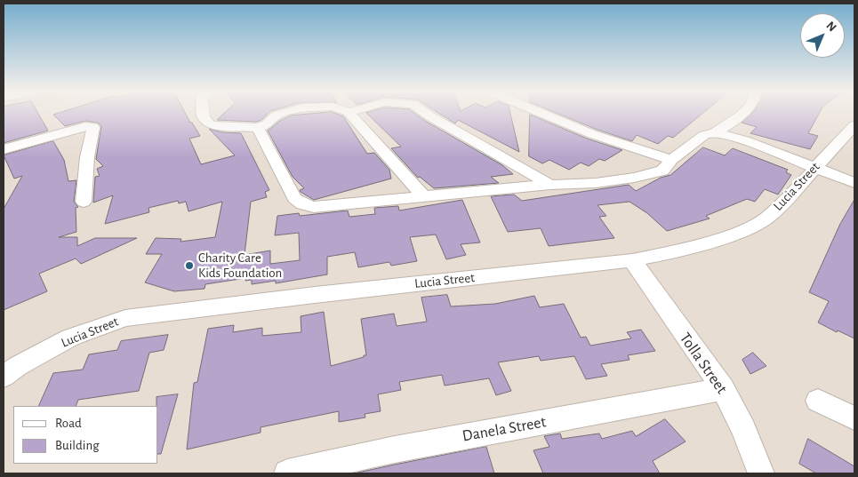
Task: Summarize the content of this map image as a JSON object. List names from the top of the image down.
{
  "streets": {
    "street": ["Lucia Street", "Tolla Street", "Danela Street"]
  },
  "crossings": [
    ["Lucia Street", "Tolla Street"],
    ["Tolla Street", "Danela Street"]
  ],
  "places": ["Charity Care Kids Foundation"],
  "legend": ["Road", "Building"],
  "north": "top right"
}
